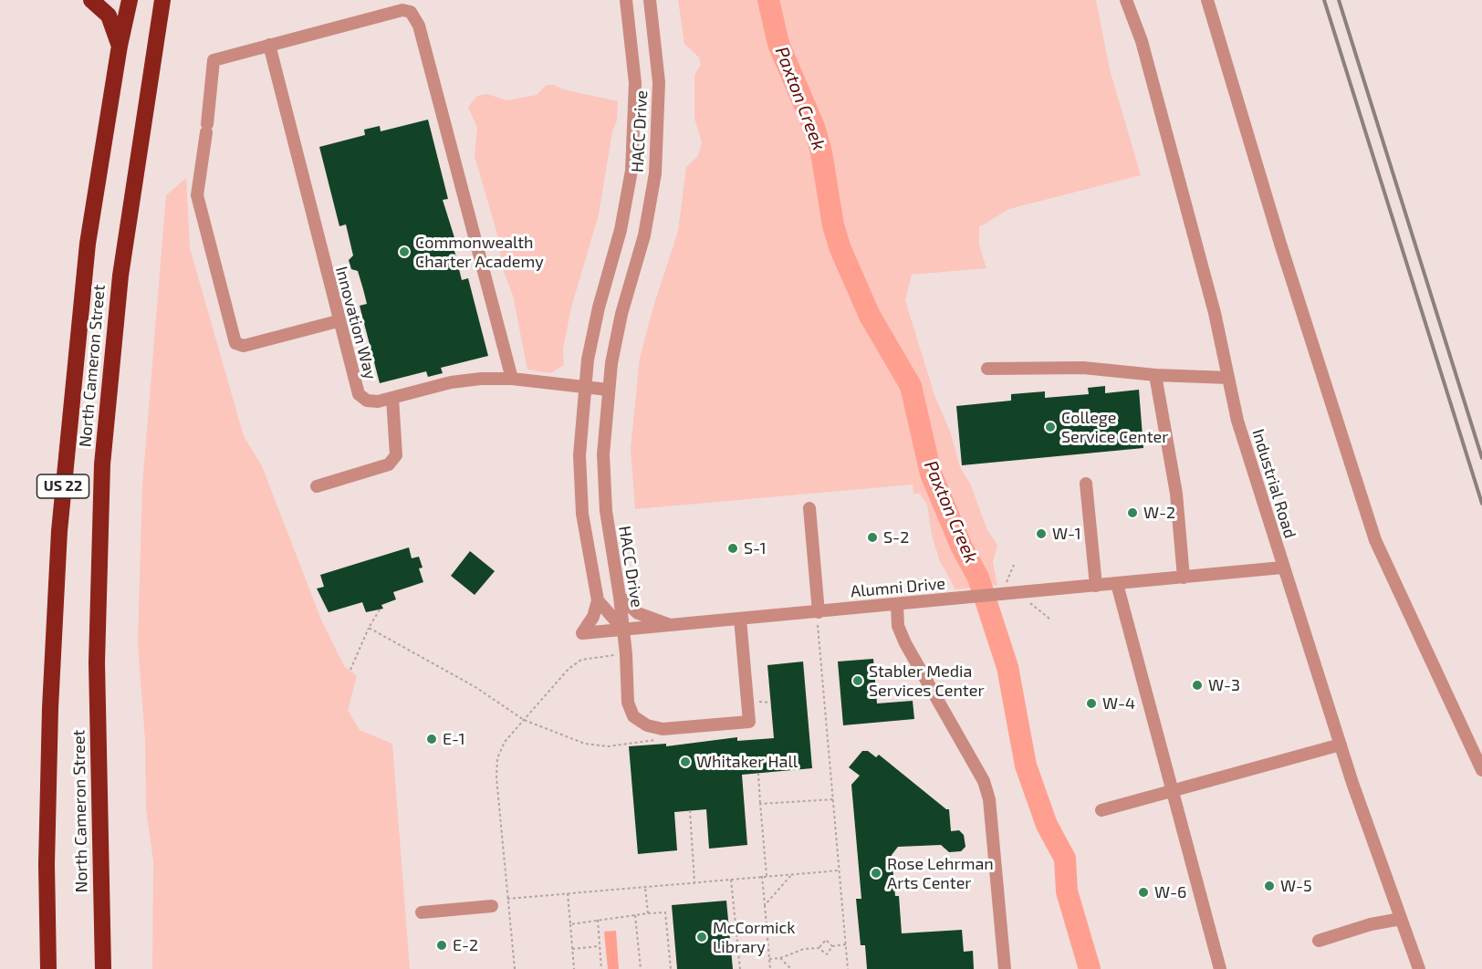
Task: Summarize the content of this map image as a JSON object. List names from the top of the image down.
{
  "streets": {
    "highway": ["North Cameron Street", "US 22"],
    "street": [
      "HACC Drive",
      "Innovation Way",
      "Industrial Road",
      "Alumni Drive"
    ]
  },
  "crossings": [
    ["HACC Drive", "Innovation Way"],
    ["HACC Drive", "Alumni Drive"],
    ["Industrial Road", "Alumni Drive"]
  ],
  "water": ["Paxton Creek"],
  "places": [
    "Commonwealth Charter Academy",
    "College Service Center",
    "W-2",
    "W-1",
    "S-2",
    "S-1",
    "Stabler Media Services Center",
    "W-3",
    "W-4",
    "E-1",
    "Whitaker Hall",
    "Rose Lehrman Arts Center",
    "W-5",
    "W-6",
    "McCormick Library",
    "E-2"
  ]
}
